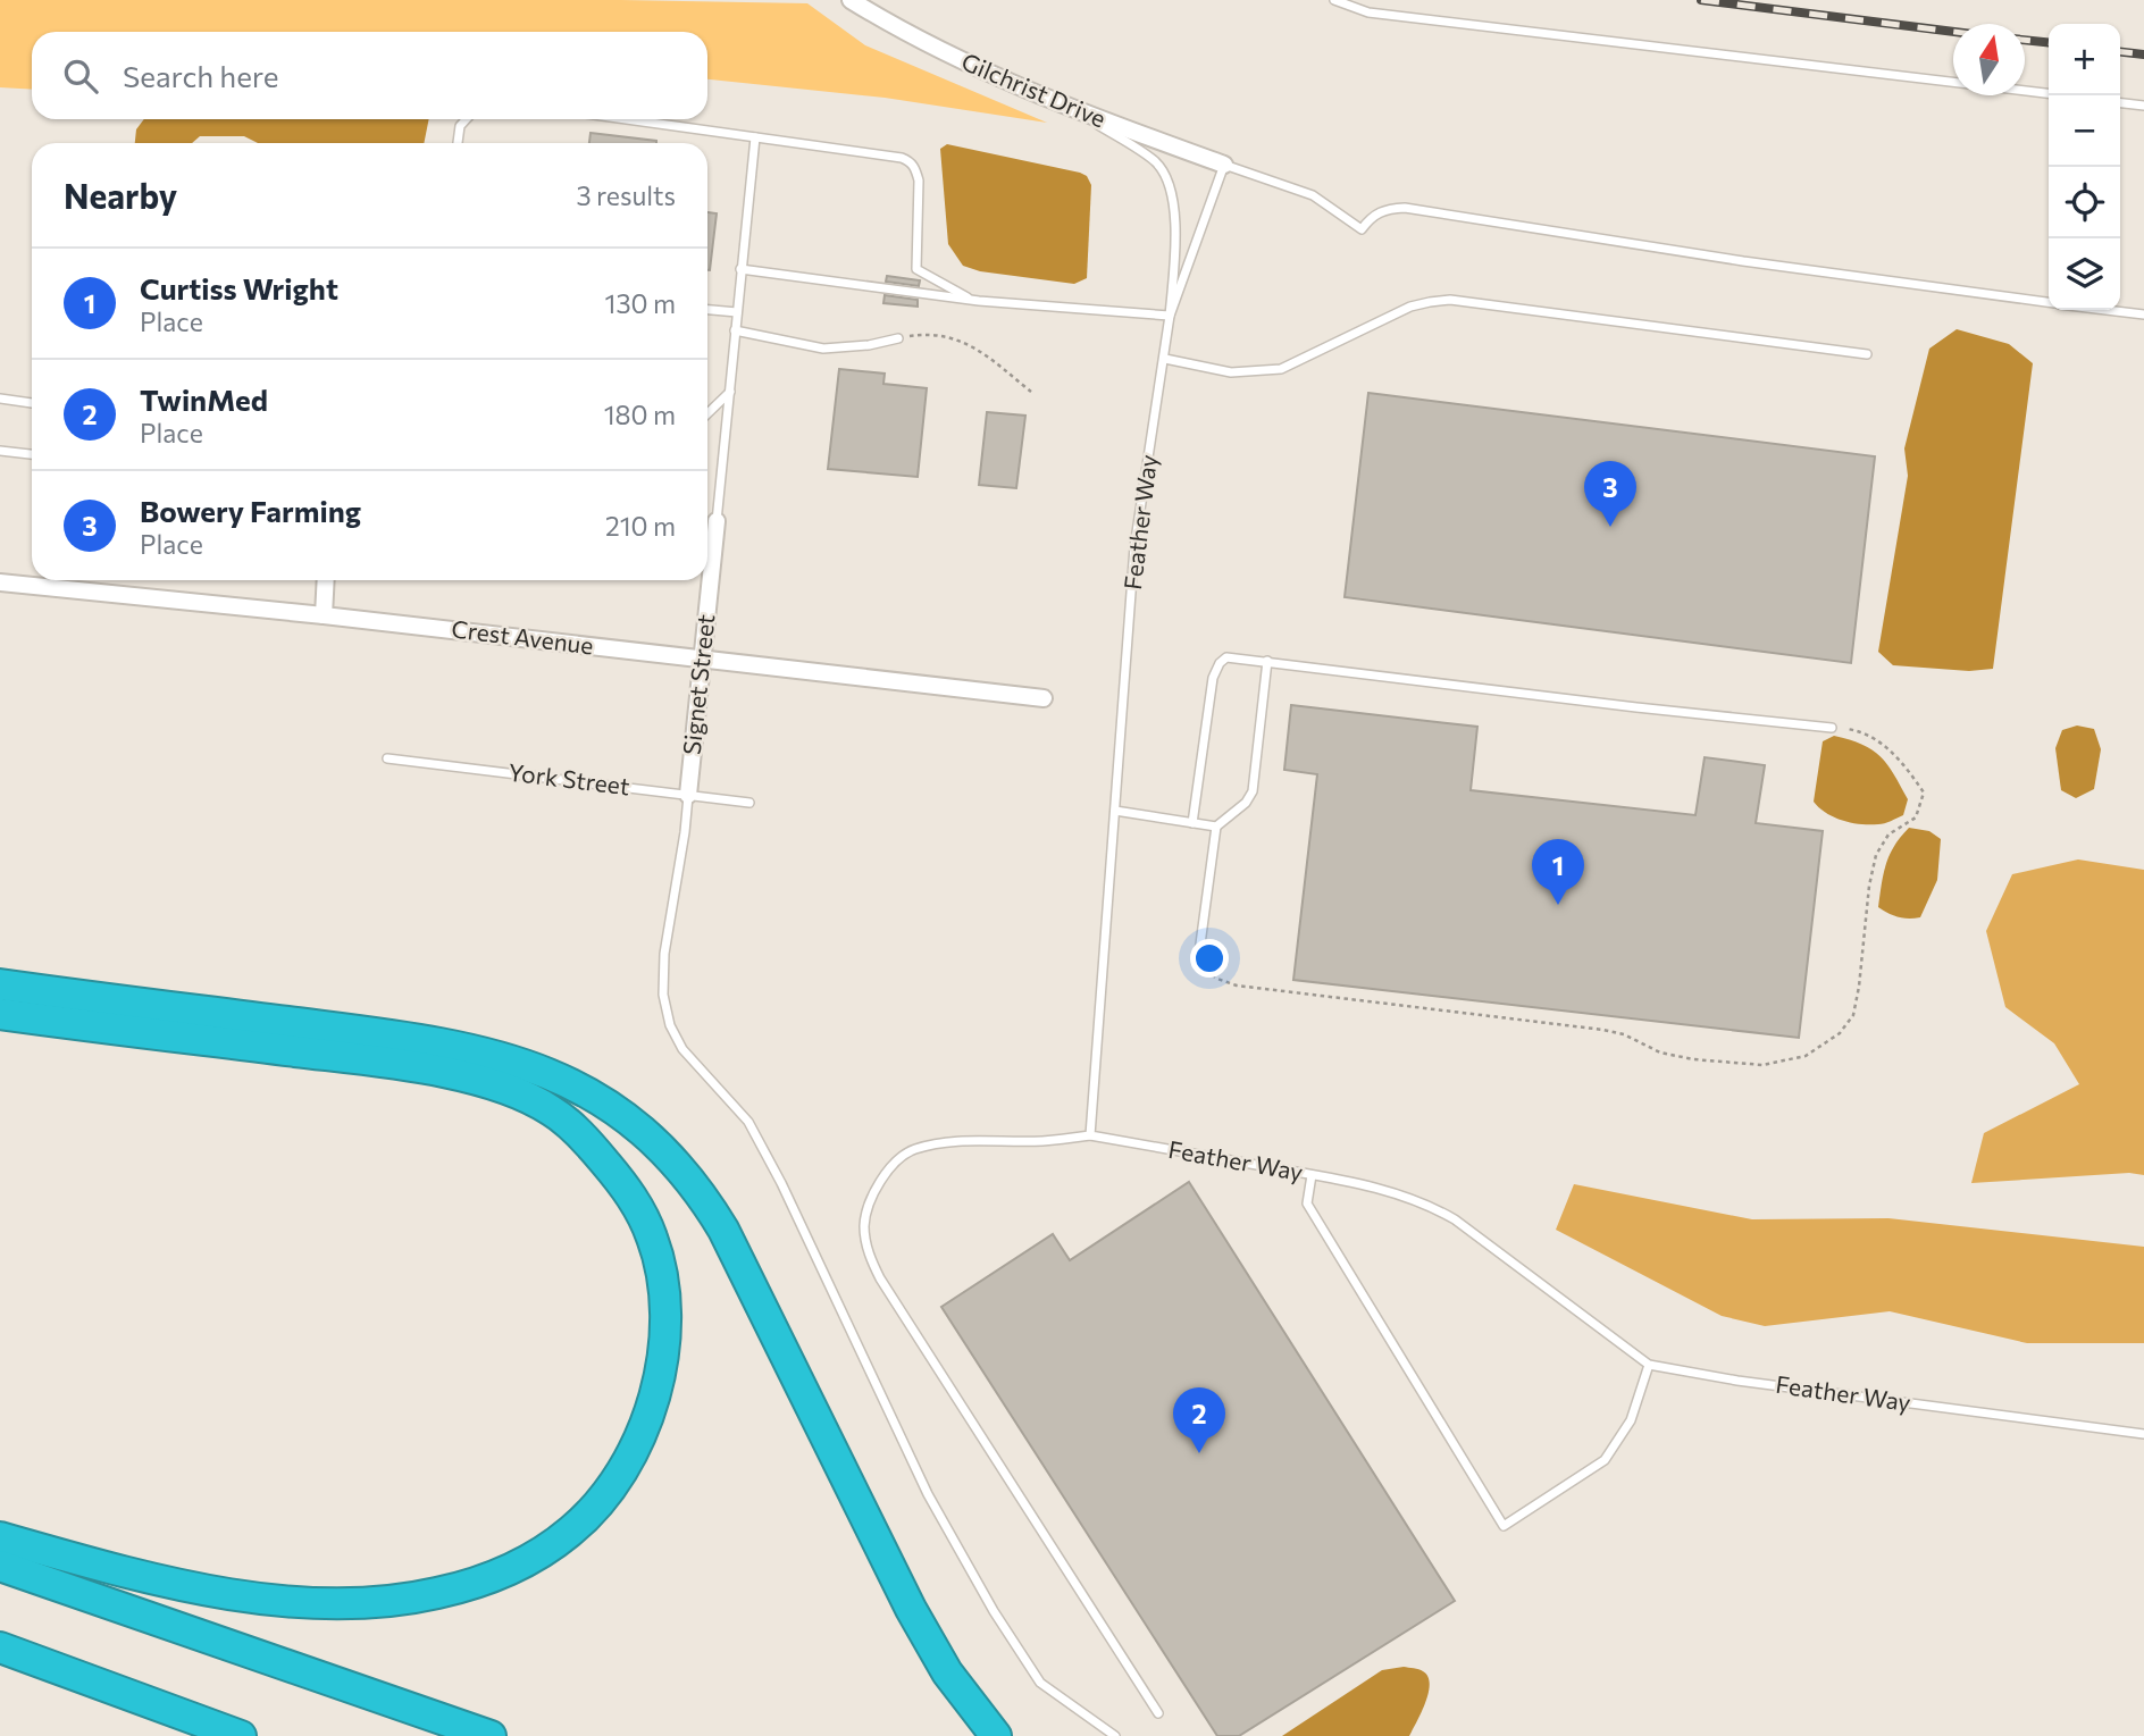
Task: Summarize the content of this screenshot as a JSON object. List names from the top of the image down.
{
  "streets": {
    "street": ["Gilchrist Drive", "Crest Avenue", "Signet Street"],
    "lane": ["Feather Way", "York Street"]
  },
  "crossings": [
    ["Gilchrist Drive", "Feather Way"],
    ["Crest Avenue", "Signet Street"],
    ["Signet Street", "York Street"]
  ],
  "north": "top",
  "page": {
    "map_buttons": ["+", "−"],
    "search": "Search here",
    "heading": ["Nearby", "3 results"],
    "list": [
      {
        "mark": "1",
        "name": "Curtiss Wright",
        "note": "Place",
        "value": "130 m"
      },
      {
        "mark": "2",
        "name": "TwinMed",
        "note": "Place",
        "value": "180 m"
      },
      {
        "mark": "3",
        "name": "Bowery Farming",
        "note": "Place",
        "value": "210 m"
      }
    ],
    "pins": ["3", "1", "2"]
  }
}
